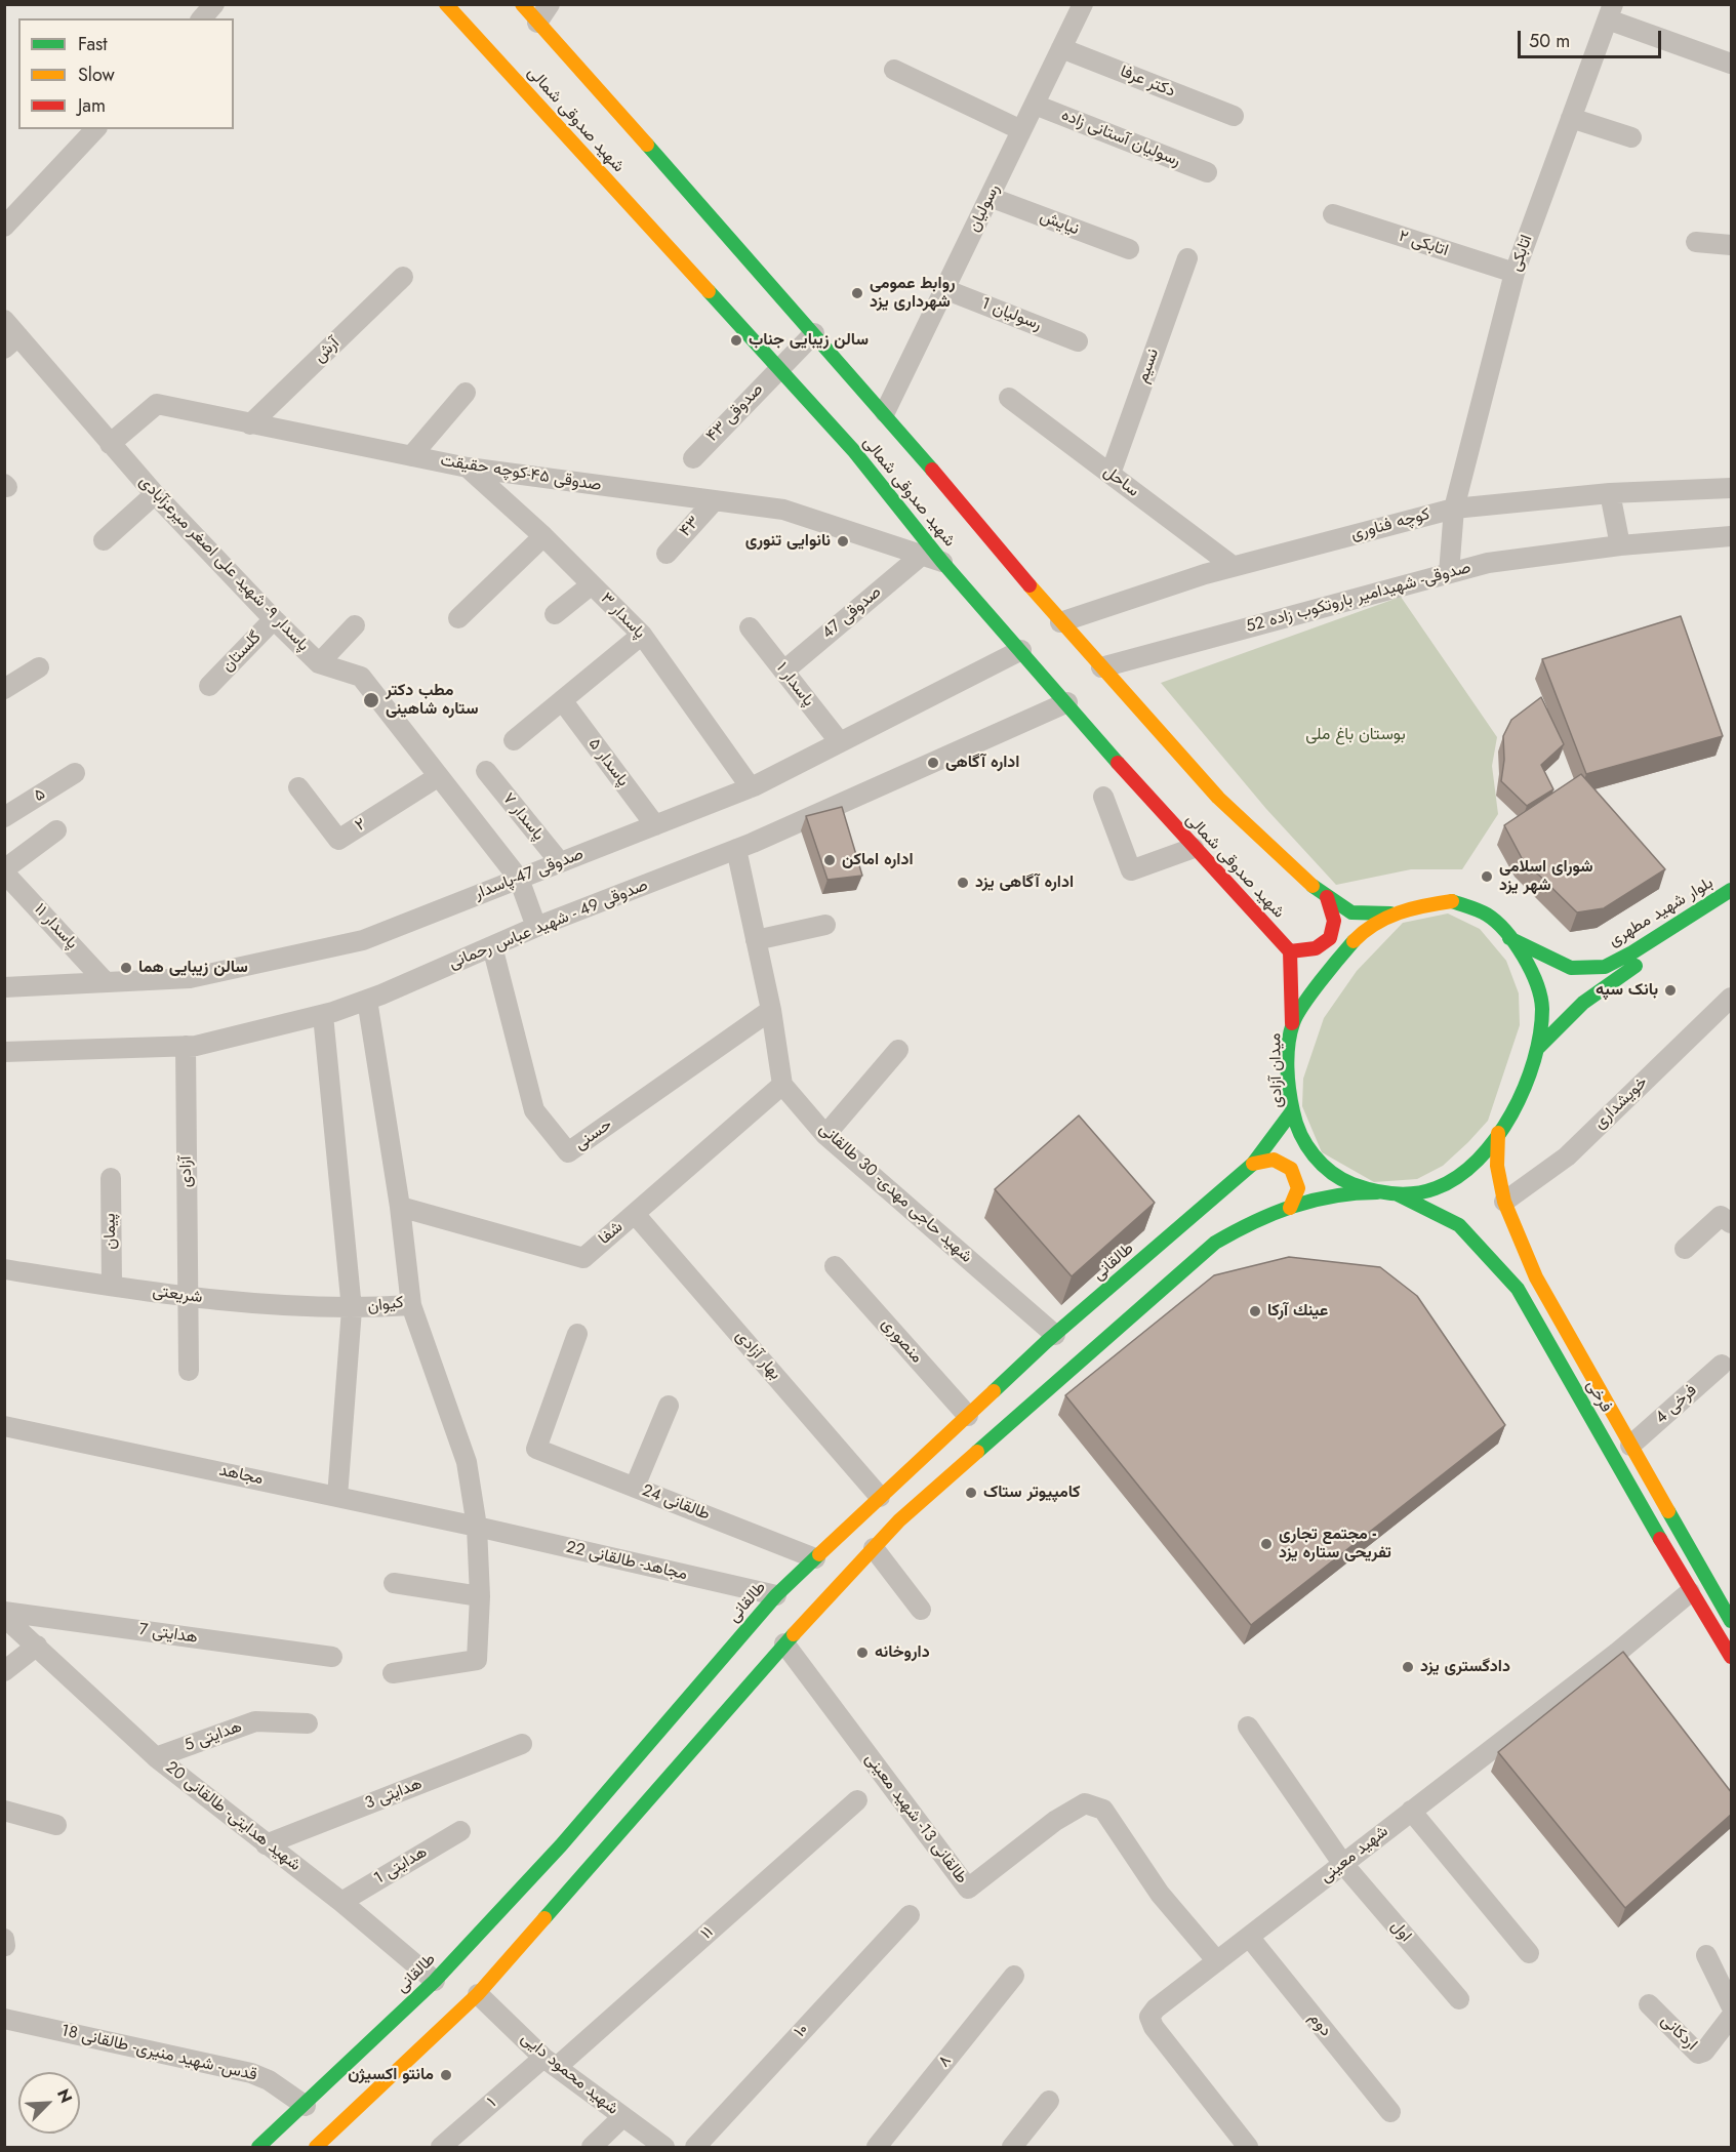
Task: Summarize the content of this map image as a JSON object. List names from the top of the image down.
{
  "streets": {
    "main road": [
      "شهید صدوقی شمالی",
      "بلوار شهید مطهری",
      "میدان آزادی",
      "طالقانی",
      "فرخی"
    ],
    "street": [
      "دکتر عرفا",
      "رسولیان آستانی زاده",
      "رسولیان",
      "نیایش",
      "اتابکی ۲",
      "اتابکی",
      "رسولیان 1",
      "آرش",
      "نسیم",
      "صدوقی ۴۳",
      "صدوقی ۴۵-کوچه حقیقت",
      "ساحل",
      "کوچه فناوری",
      "۴۳",
      "پاسدار ۹- شهید علی اصغر میرعزآبادی",
      "52 صدوقی- شهیدامیر باروتکوب زاده",
      "صدوقی 47",
      "پاسدار ۳",
      "گلستان",
      "پاسدار ۱",
      "پاسدار ۵",
      "۵",
      "پاسدار ۷",
      "۲",
      "صدوقی 47-پاسدار",
      "صدوقی 49 - شهید عباس رحمانی",
      "پاسدار ۱۱",
      "خویشداری",
      "حسنی",
      "آزادی",
      "شهید حاجی مهدی- 30 طالقانی",
      "پیمان",
      "شفا",
      "شریعتی",
      "کیوان",
      "منصوری",
      "بهار آزادی",
      "فرخی 4",
      "مجاهد",
      "طالقانی 24",
      "مجاهد- طالقانی 22",
      "هدایتی 7",
      "هدایتی 5",
      "هدایتی 3",
      "شهید هدایتی- طالقانی 20",
      "طالقانی 13- شهید معینی",
      "شهید معینی",
      "هدایتی 1",
      "اول",
      "۱۱",
      "دوم",
      "۱۰",
      "اردکانی",
      "قدس- شهید منیری- طالقانی 18",
      "۸",
      "شهید محمود دایی",
      "۱"
    ]
  },
  "crossings": [
    ["دکتر عرفا", "رسولیان"],
    ["شهید صدوقی شمالی", "رسولیان"],
    ["شهید صدوقی شمالی", "صدوقی ۴۳"],
    ["شهید صدوقی شمالی", "صدوقی ۴۵-کوچه حقیقت"],
    ["شهید صدوقی شمالی", "کوچه فناوری"],
    ["شهید صدوقی شمالی", "52 صدوقی- شهیدامیر باروتکوب زاده"],
    ["شهید صدوقی شمالی", "صدوقی 47-پاسدار"],
    ["شهید صدوقی شمالی", "صدوقی 49 - شهید عباس رحمانی"],
    ["شهید صدوقی شمالی", "میدان آزادی"],
    ["رسولیان آستانی زاده", "رسولیان"],
    ["رسولیان", "نیایش"],
    ["رسولیان", "رسولیان 1"],
    ["اتابکی ۲", "اتابکی"],
    ["اتابکی", "کوچه فناوری"],
    ["اتابکی", "52 صدوقی- شهیدامیر باروتکوب زاده"],
    ["آرش", "صدوقی ۴۵-کوچه حقیقت"],
    ["نسیم", "ساحل"],
    ["صدوقی ۴۵-کوچه حقیقت", "۴۳"],
    ["صدوقی ۴۵-کوچه حقیقت", "پاسدار ۹- شهید علی اصغر میرعزآبادی"],
    ["صدوقی ۴۵-کوچه حقیقت", "صدوقی 47"],
    ["صدوقی ۴۵-کوچه حقیقت", "پاسدار ۳"],
    ["ساحل", "کوچه فناوری"],
    ["پاسدار ۹- شهید علی اصغر میرعزآبادی", "گلستان"],
    ["پاسدار ۹- شهید علی اصغر میرعزآبادی", "۲"],
    ["پاسدار ۹- شهید علی اصغر میرعزآبادی", "صدوقی 47-پاسدار"],
    ["پاسدار ۹- شهید علی اصغر میرعزآبادی", "صدوقی 49 - شهید عباس رحمانی"],
    ["صدوقی 47", "پاسدار ۱"],
    ["پاسدار ۳", "صدوقی 47-پاسدار"],
    ["پاسدار ۱", "صدوقی 47-پاسدار"],
    ["پاسدار ۵", "صدوقی 47-پاسدار"],
    ["پاسدار ۷", "صدوقی 47-پاسدار"],
    ["صدوقی 47-پاسدار", "پاسدار ۱۱"],
    ["بلوار شهید مطهری", "میدان آزادی"],
    ["صدوقی 49 - شهید عباس رحمانی", "حسنی"],
    ["صدوقی 49 - شهید عباس رحمانی", "آزادی"],
    ["صدوقی 49 - شهید عباس رحمانی", "کیوان"],
    ["میدان آزادی", "طالقانی"],
    ["میدان آزادی", "فرخی"],
    ["خویشداری", "فرخی"],
    ["آزادی", "شریعتی"],
    ["شهید حاجی مهدی- 30 طالقانی", "شفا"],
    ["شهید حاجی مهدی- 30 طالقانی", "طالقانی"],
    ["پیمان", "شریعتی"],
    ["شفا", "کیوان"],
    ["شفا", "بهار آزادی"],
    ["طالقانی", "منصوری"],
    ["طالقانی", "بهار آزادی"],
    ["طالقانی", "طالقانی 24"],
    ["طالقانی", "مجاهد- طالقانی 22"],
    ["طالقانی", "شهید هدایتی- طالقانی 20"],
    ["طالقانی", "قدس- شهید منیری- طالقانی 18"],
    ["شریعتی", "کیوان"],
    ["فرخی", "فرخی 4"],
    ["فرخی", "شهید معینی"],
    ["مجاهد", "مجاهد- طالقانی 22"],
    ["هدایتی 5", "شهید هدایتی- طالقانی 20"],
    ["هدایتی 3", "شهید هدایتی- طالقانی 20"],
    ["شهید هدایتی- طالقانی 20", "هدایتی 1"],
    ["طالقانی 13- شهید معینی", "شهید معینی"],
    ["شهید معینی", "اول"],
    ["شهید معینی", "دوم"],
    ["۱۱", "شهید محمود دایی"],
    ["۱۱", "۱"],
    ["شهید محمود دایی", "۱"]
  ],
  "parks": ["بوستان باغ ملی"],
  "places": [
    "روابط عمومی شهرداری یزد",
    "سالن زیبایی جناب",
    "نانوایی تنوری",
    "مطب دکتر ستاره شاهینی",
    "اداره آگاهی",
    "اداره اماکن",
    "شورای اسلامی شهر یزد",
    "اداره آگاهی یزد",
    "سالن زیبایی هما",
    "بانک سپه",
    "عينك آركا",
    "کامپیوتر ستاک",
    "مجتمع تجاری - تفریحی ستاره یزد",
    "داروخانه",
    "دادگستری یزد",
    "مانتو اكسيژن"
  ],
  "legend": ["Fast", "Slow", "Jam"],
  "scale_bar": "50 m",
  "north": "top right"
}
